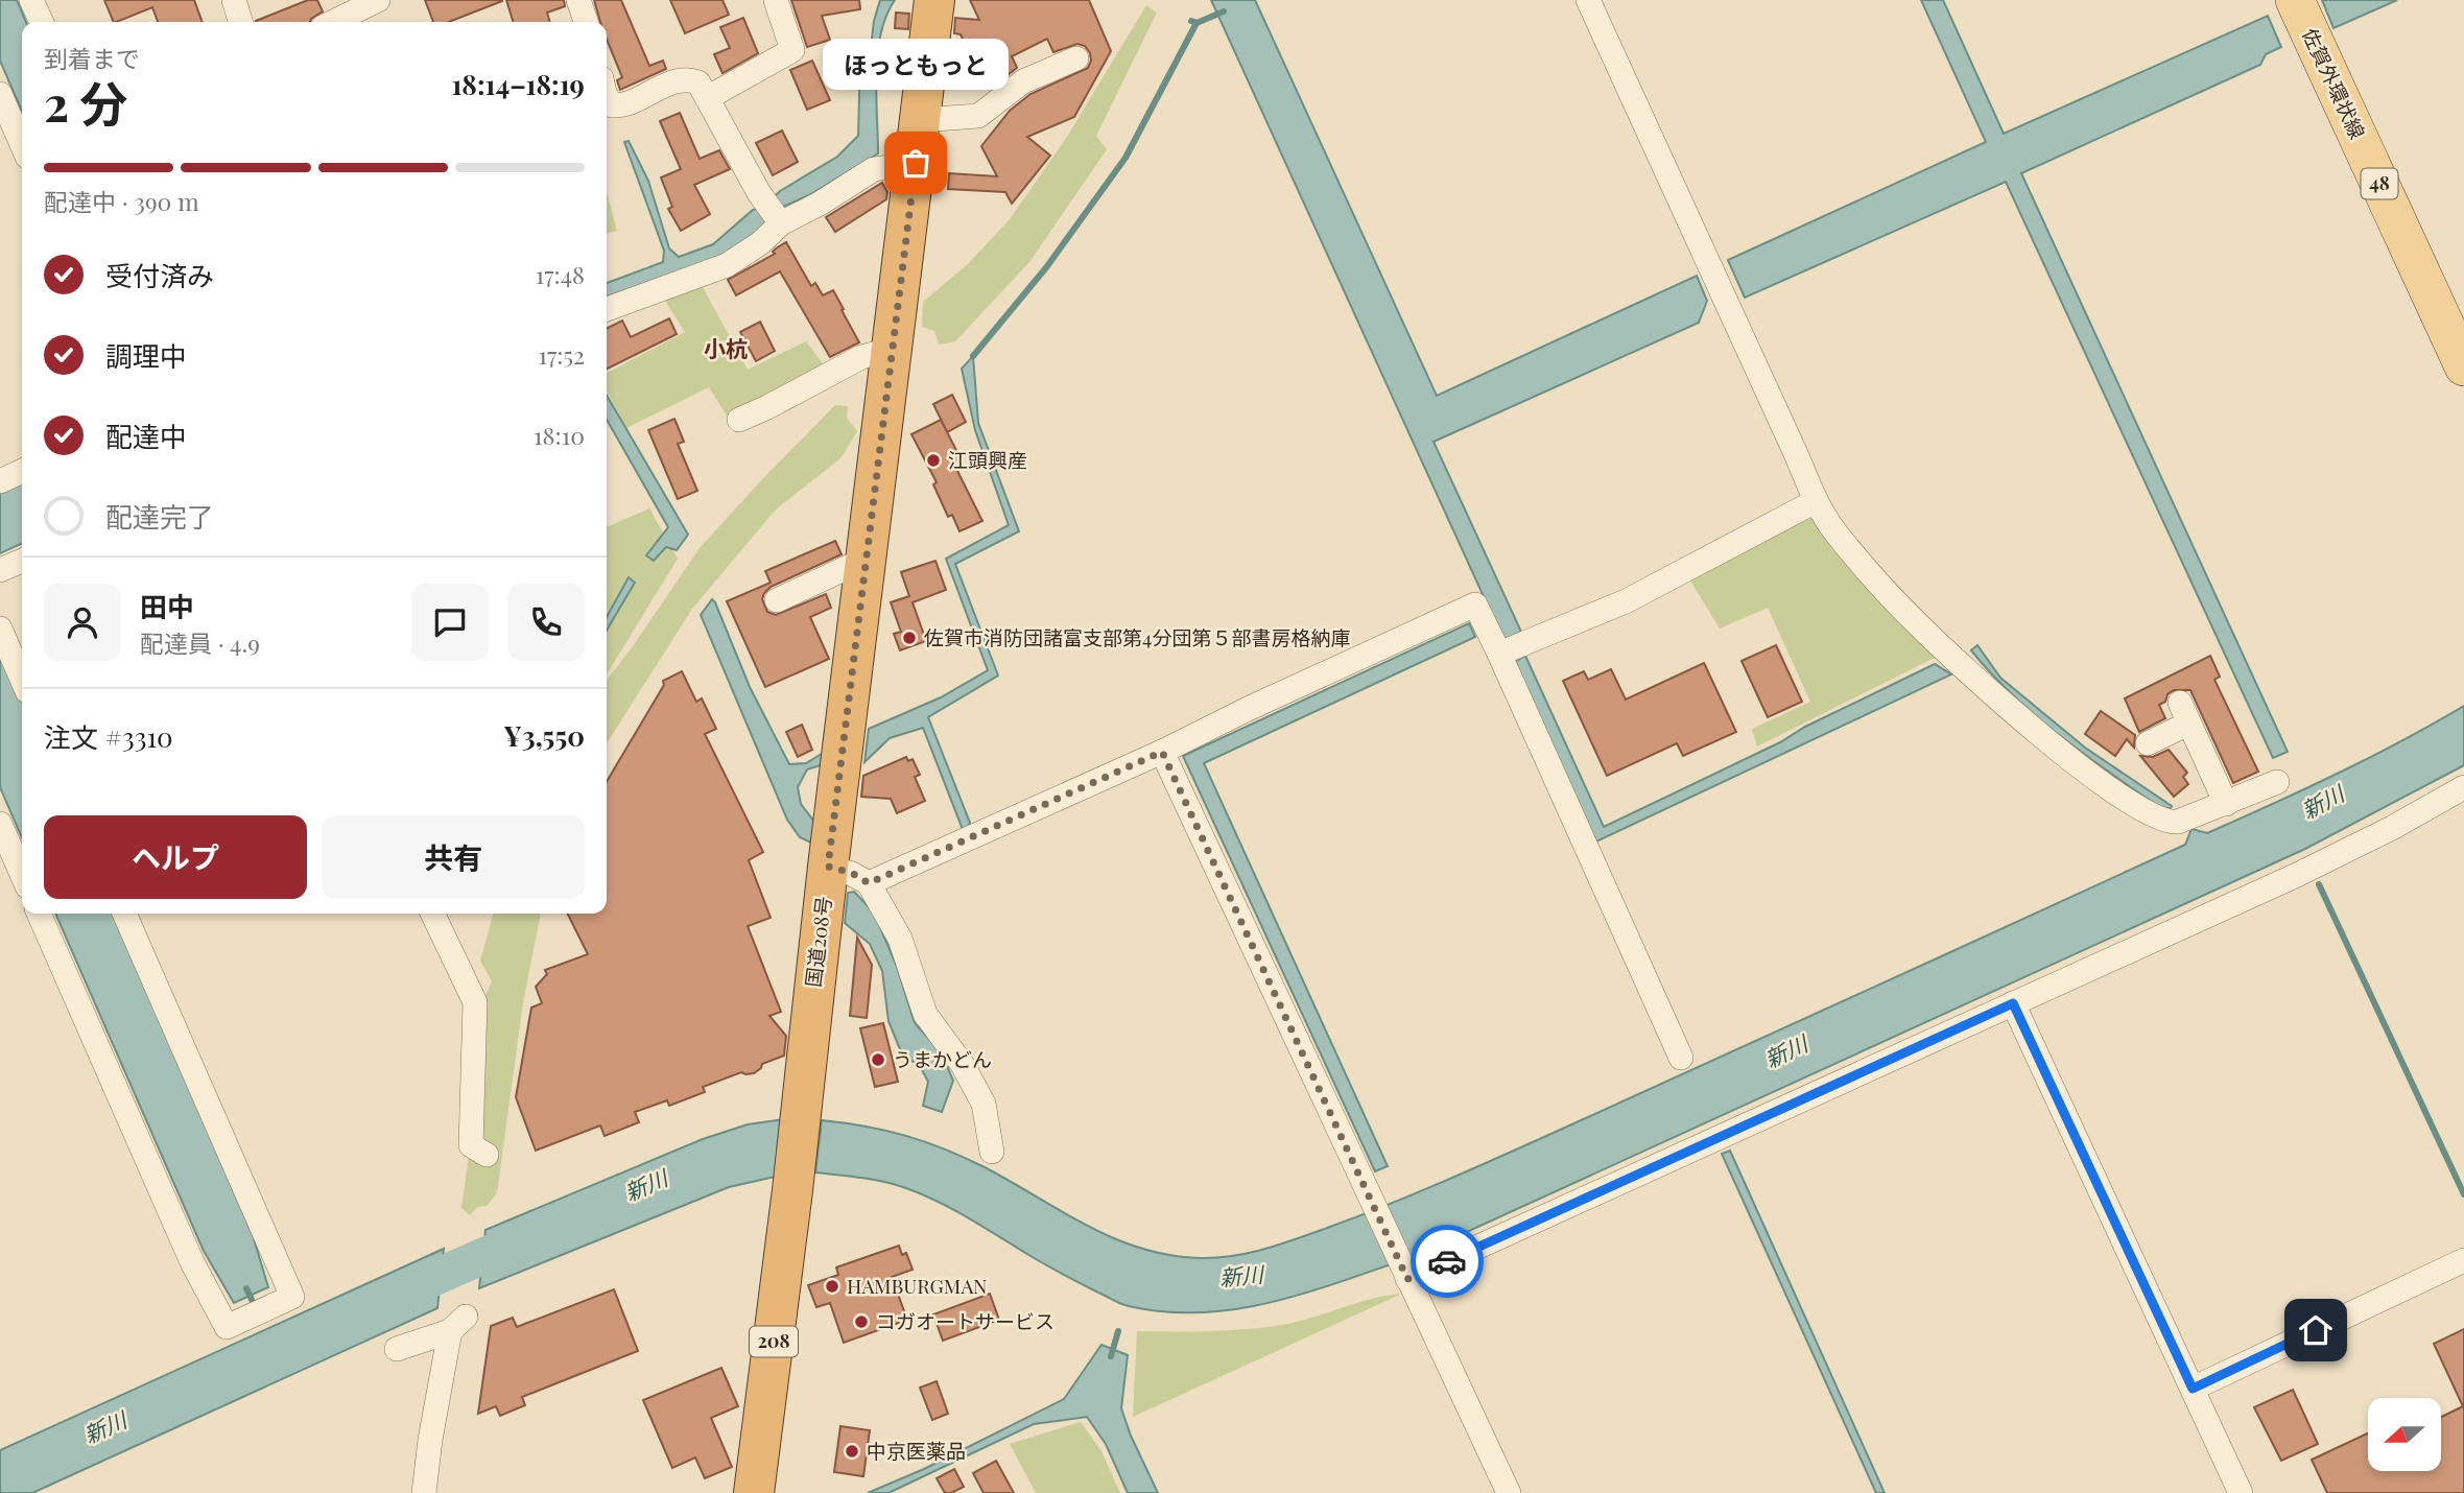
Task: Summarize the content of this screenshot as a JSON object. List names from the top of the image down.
{
  "streets": {
    "highway": ["国道208号", "208"],
    "main road": ["佐賀外環状線", "48"]
  },
  "districts": ["小杭"],
  "water": ["新川"],
  "places": [
    "ほっともっと",
    "江頭興産",
    "佐賀市消防団諸富支部第4分団第５部書房格納庫",
    "うまかどん",
    "HAMBURGMAN",
    "コガオートサービス",
    "中京医薬品"
  ],
  "north": "left",
  "page": {
    "heading": ["2 分", "到着まで", "18:14–18:19"],
    "panel": [
      "田中",
      "配達員 · 4.9",
      "注文 #3310",
      "¥3,550"
    ],
    "bubble": "ほっともっと",
    "bar": "配達中 · 390 m",
    "list": [
      ["受付済み", "17:48"],
      ["調理中", "17:52"],
      ["配達中", "18:10"],
      "配達完了"
    ],
    "buttons": ["ヘルプ", "共有"]
  }
}
